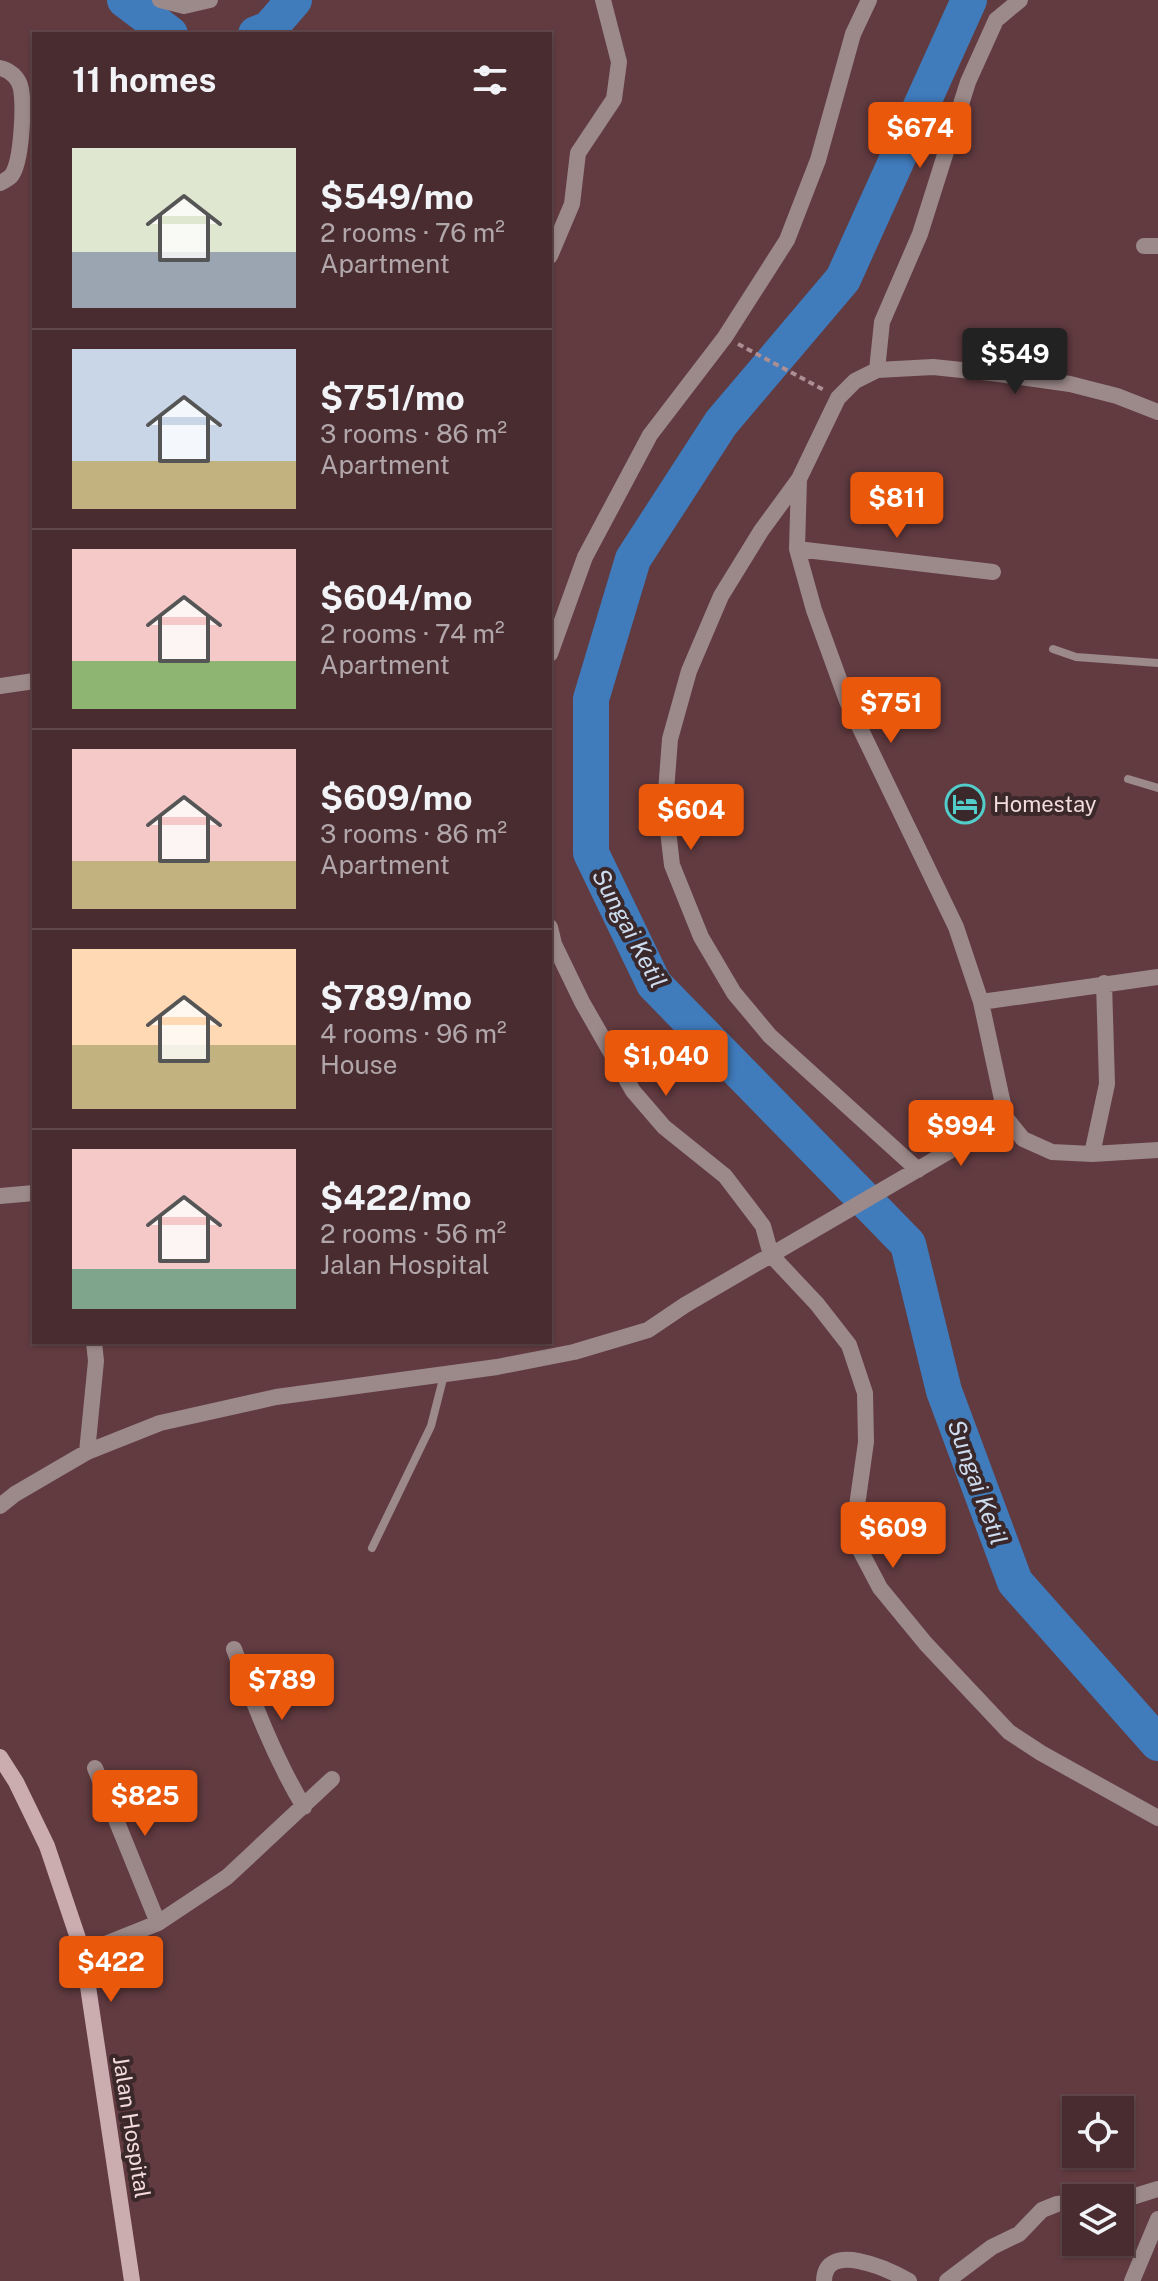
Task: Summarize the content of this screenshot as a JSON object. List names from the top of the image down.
{
  "streets": {
    "main road": ["Jalan Hospital"]
  },
  "water": ["Sungai Ketil"],
  "places": {
    "hotel": ["Homestay"]
  },
  "page": {
    "heading": "11 homes",
    "price": [
      "$674",
      "$549",
      "$811",
      "$751",
      "$604",
      "$1,040",
      "$994",
      "$609",
      "$789",
      "$825",
      "$422"
    ],
    "list": [
      {
        "name": "$549/mo",
        "note": "2 rooms · 76 m² · Apartment"
      },
      {
        "name": "$751/mo",
        "note": "3 rooms · 86 m² · Apartment"
      },
      {
        "name": "$604/mo",
        "note": "2 rooms · 74 m² · Apartment"
      },
      {
        "name": "$609/mo",
        "note": "3 rooms · 86 m² · Apartment"
      },
      {
        "name": "$789/mo",
        "note": "4 rooms · 96 m² · House"
      },
      {
        "name": "$422/mo",
        "note": "2 rooms · 56 m² · Jalan Hospital"
      }
    ]
  }
}
